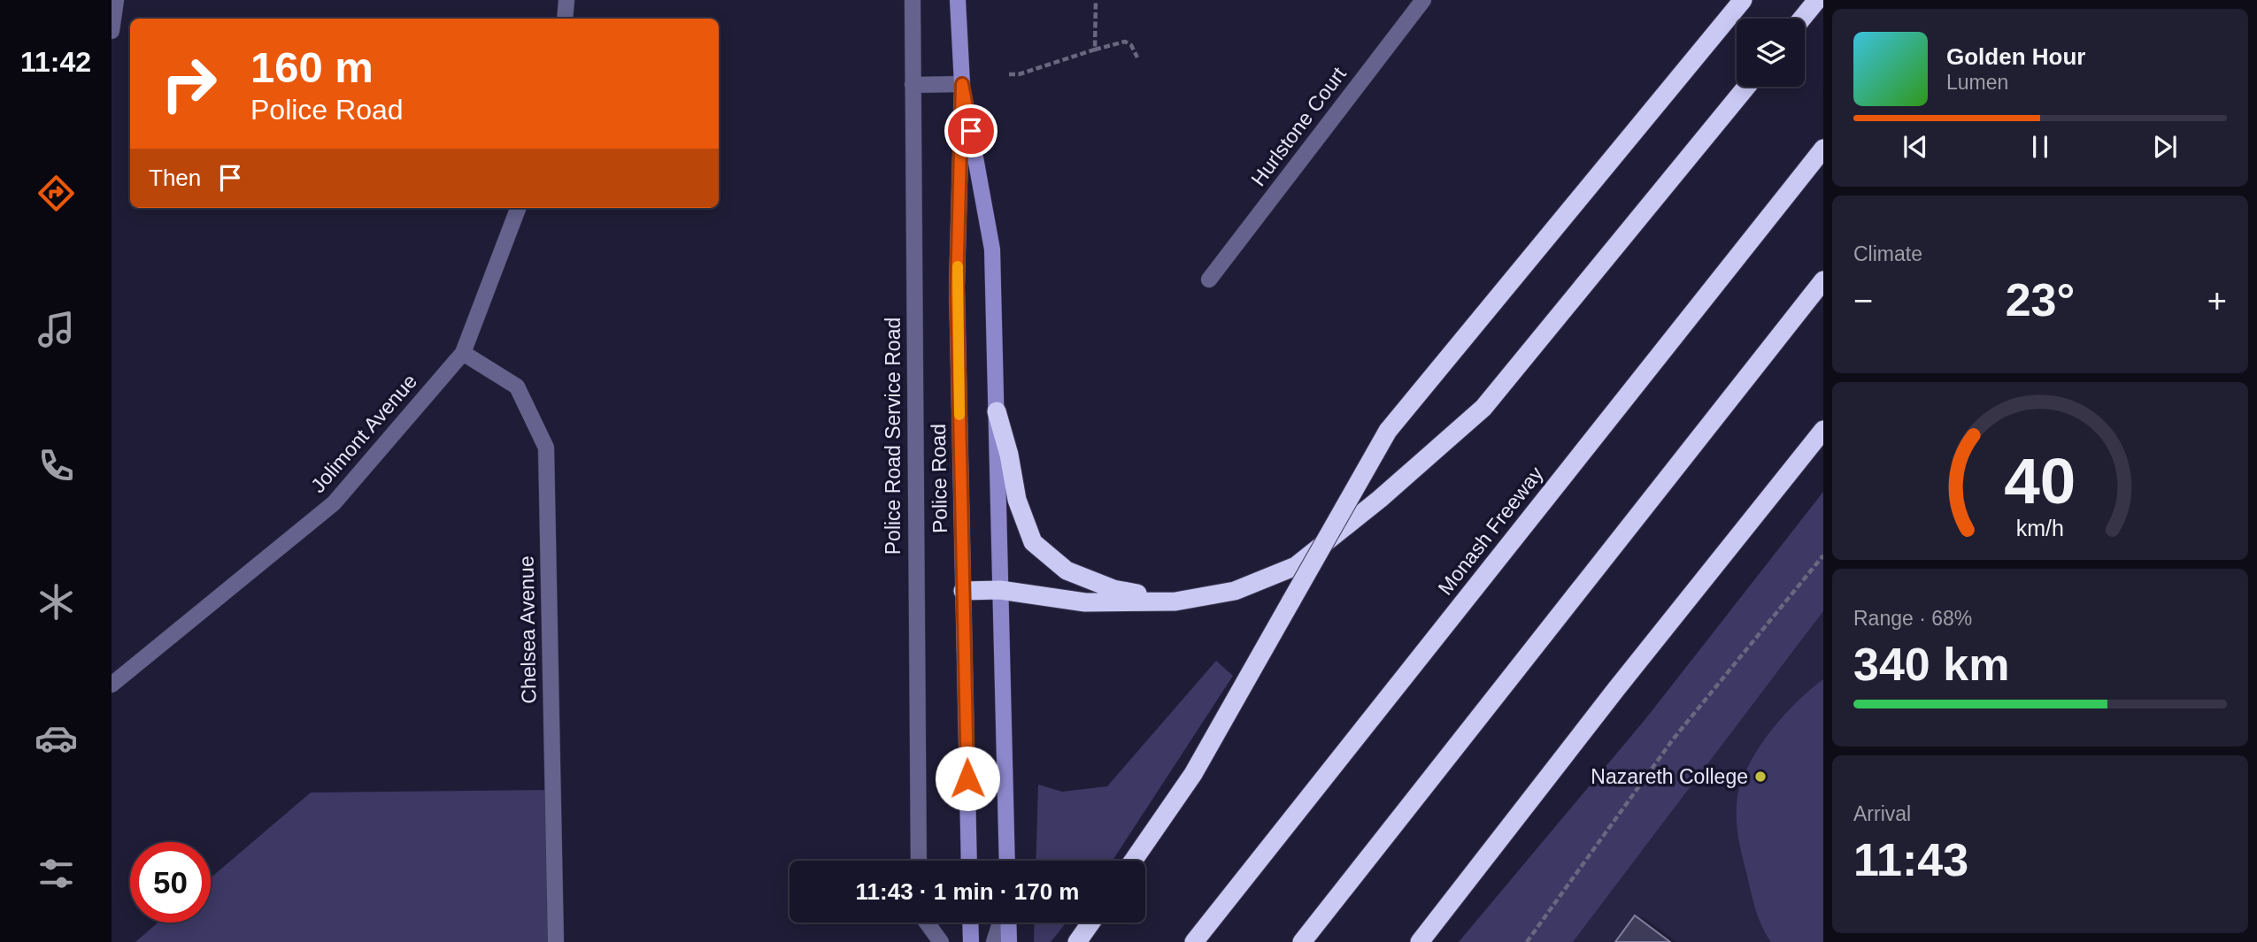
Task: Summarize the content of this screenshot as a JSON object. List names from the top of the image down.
{
  "streets": {
    "highway": ["Monash Freeway"],
    "main road": ["Police Road"],
    "street": [
      "Hurlstone Court",
      "Jolimont Avenue",
      "Police Road Service Road",
      "Chelsea Avenue"
    ]
  },
  "crossings": [
    ["Jolimont Avenue", "Chelsea Avenue"]
  ],
  "places": ["Nazareth College"],
  "page": {
    "tabs": "11:42",
    "turn": ["160 m", "Police Road"],
    "song": ["Golden Hour", "Lumen"],
    "then": "Then",
    "tile": [
      "Climate",
      ["Range · 68%", "340 km"],
      ["Arrival", "11:43"]
    ],
    "heat": ["−", "23°", "+"],
    "limit": "50",
    "trip": "11:43 · 1 min · 170 m",
    "gauge": ["40", "km/h"]
  }
}
